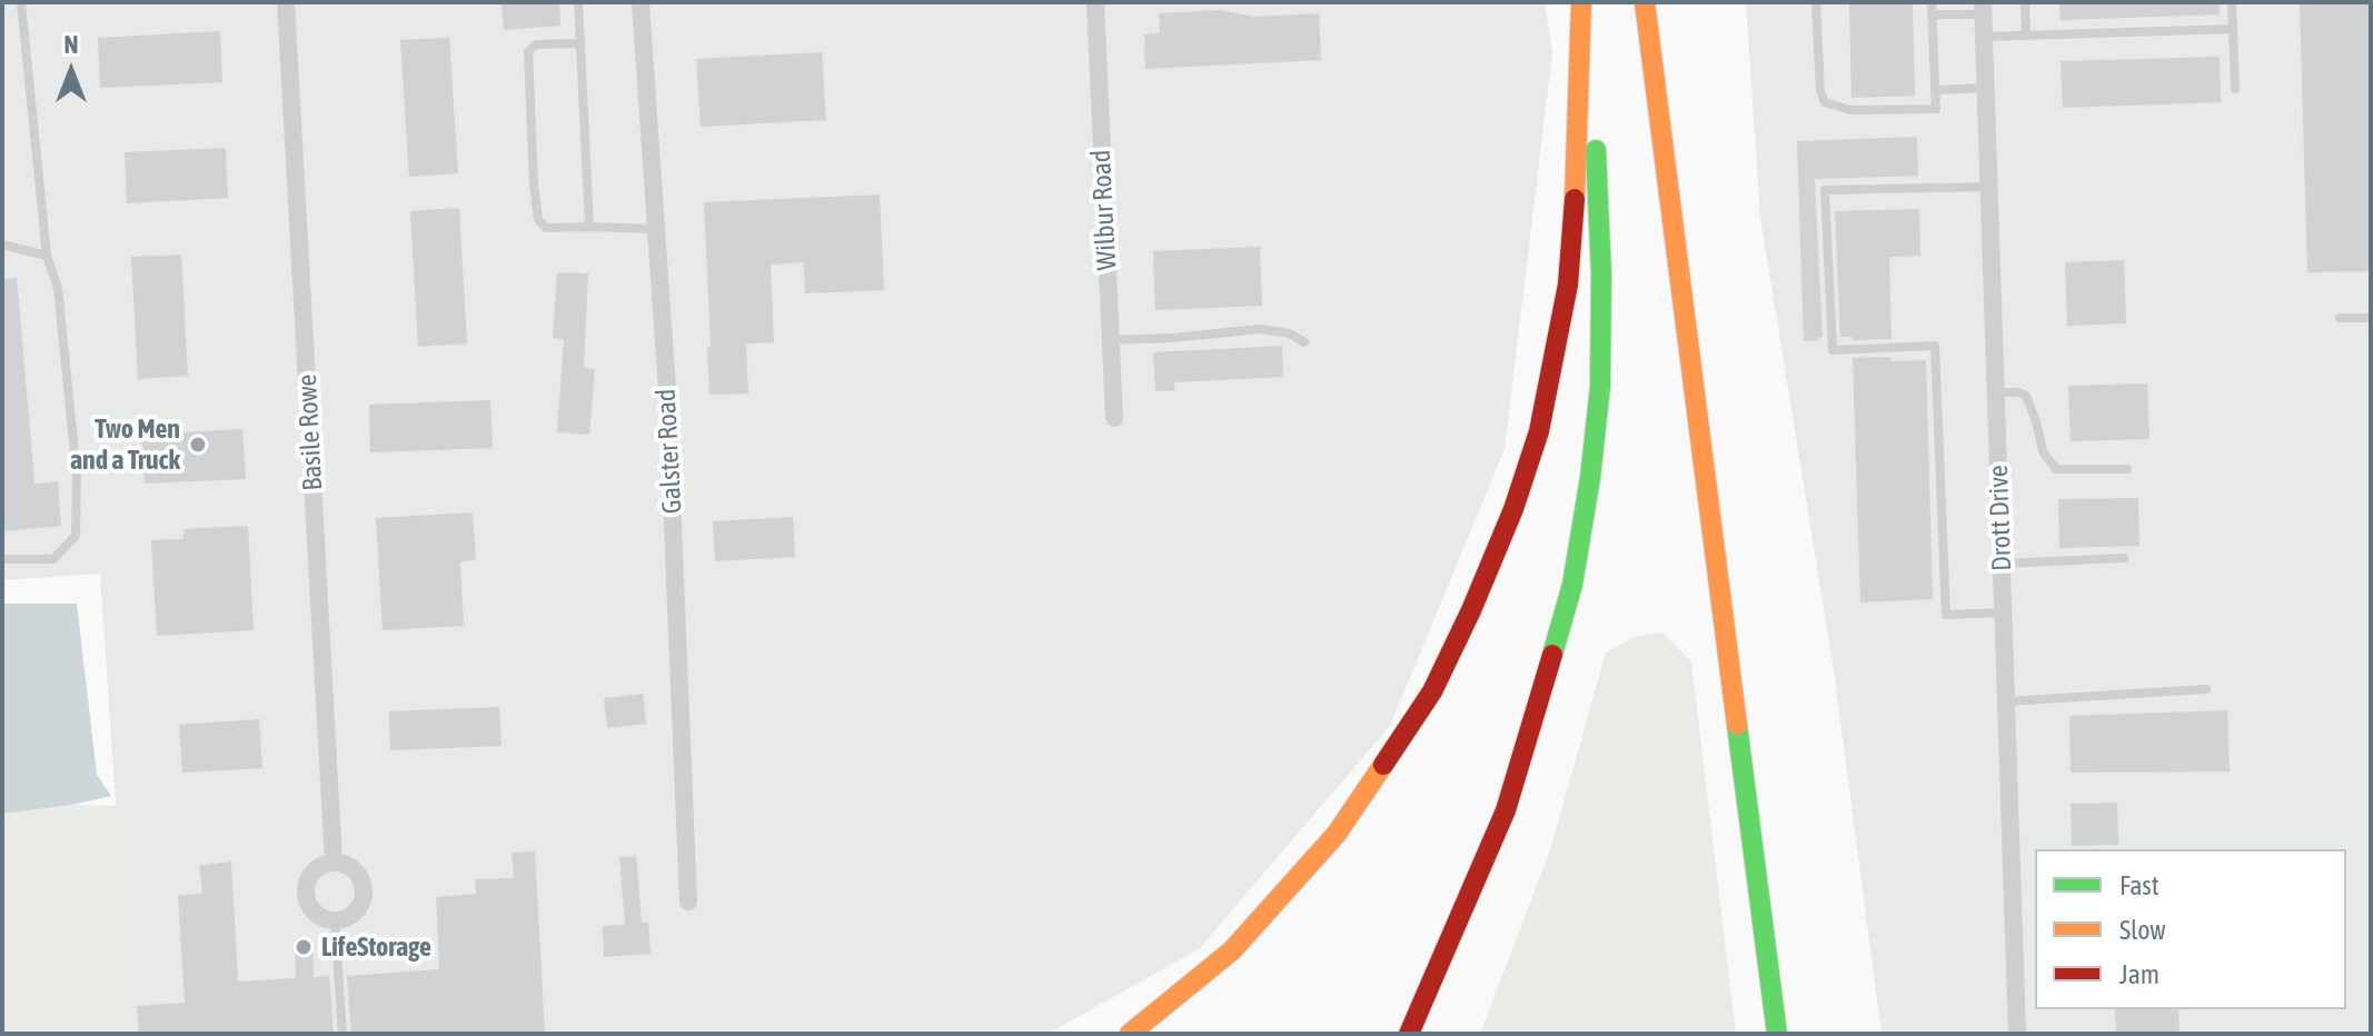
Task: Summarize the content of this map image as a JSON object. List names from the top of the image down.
{
  "streets": {
    "street": [
      "Wilbur Road",
      "Basile Rowe",
      "Galster Road",
      "Drott Drive"
    ]
  },
  "places": ["Two Men and a Truck", "LifeStorage"],
  "legend": ["Fast", "Slow", "Jam"],
  "north": "top"
}
